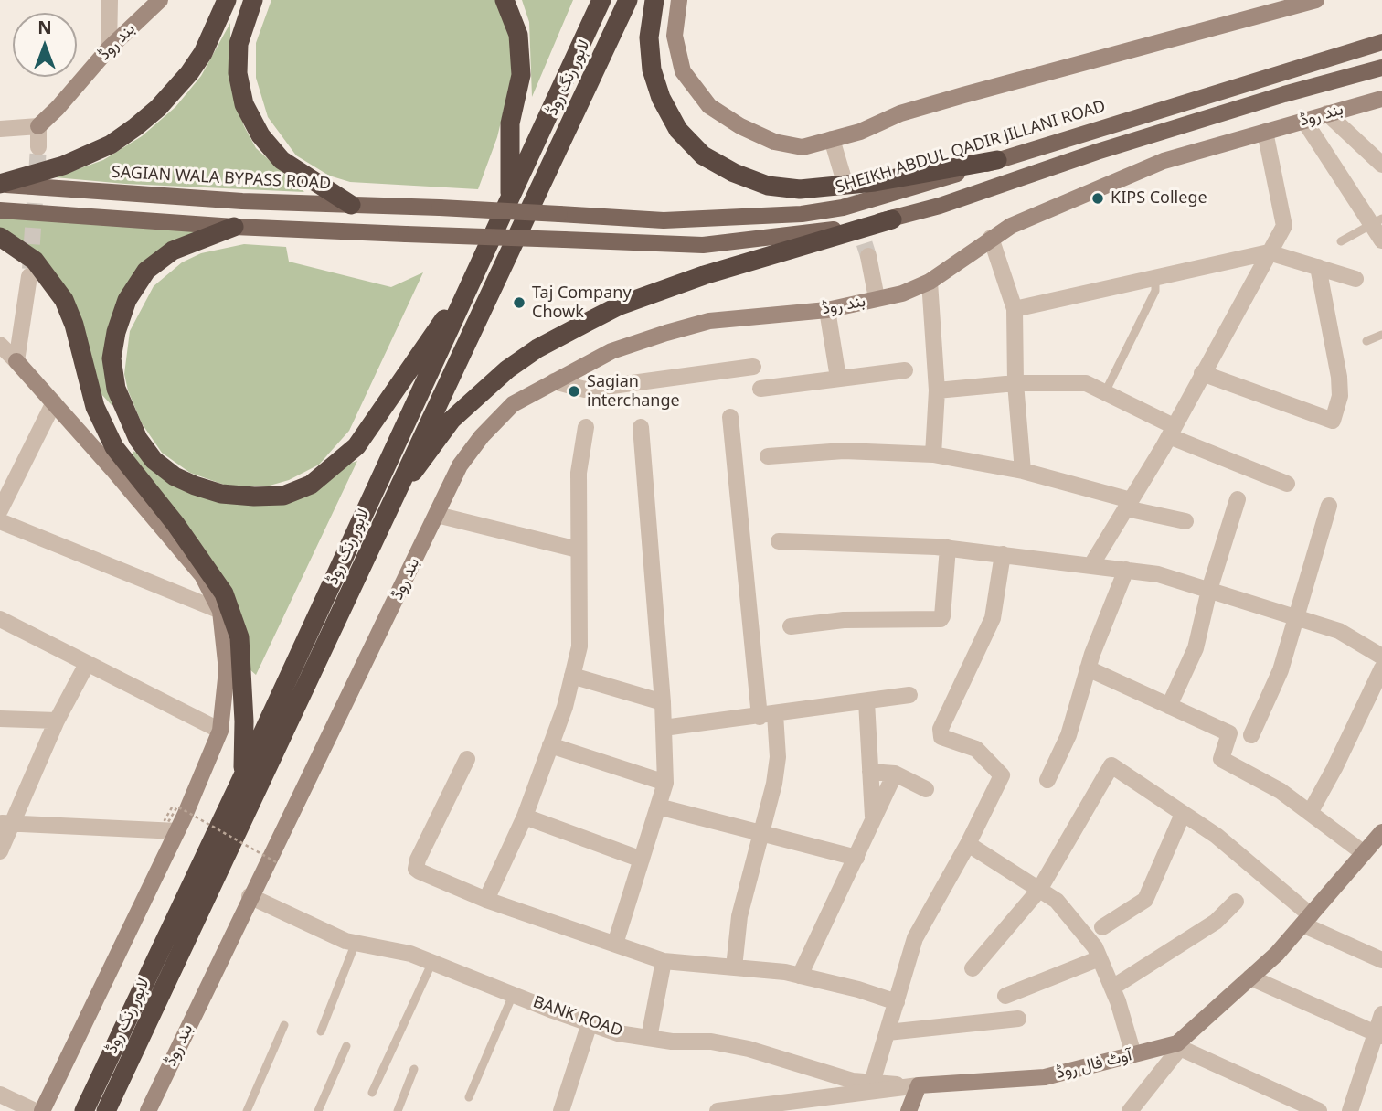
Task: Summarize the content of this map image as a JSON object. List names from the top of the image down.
{
  "streets": {
    "highway": ["لاہور رنگ روڈ"],
    "main road": [
      "بند روڈ",
      "SHEIKH ABDUL QADIR JILLANI ROAD",
      "SAGIAN WALA BYPASS ROAD",
      "آوٹ فال روڈ"
    ],
    "street": ["BANK ROAD"]
  },
  "crossings": [
    ["بند روڈ", "BANK ROAD"],
    ["SHEIKH ABDUL QADIR JILLANI ROAD", "SAGIAN WALA BYPASS ROAD"],
    ["BANK ROAD", "آوٹ فال روڈ"]
  ],
  "places": ["KIPS College", "Taj Company Chowk", "Sagian interchange"],
  "north": "top"
}
